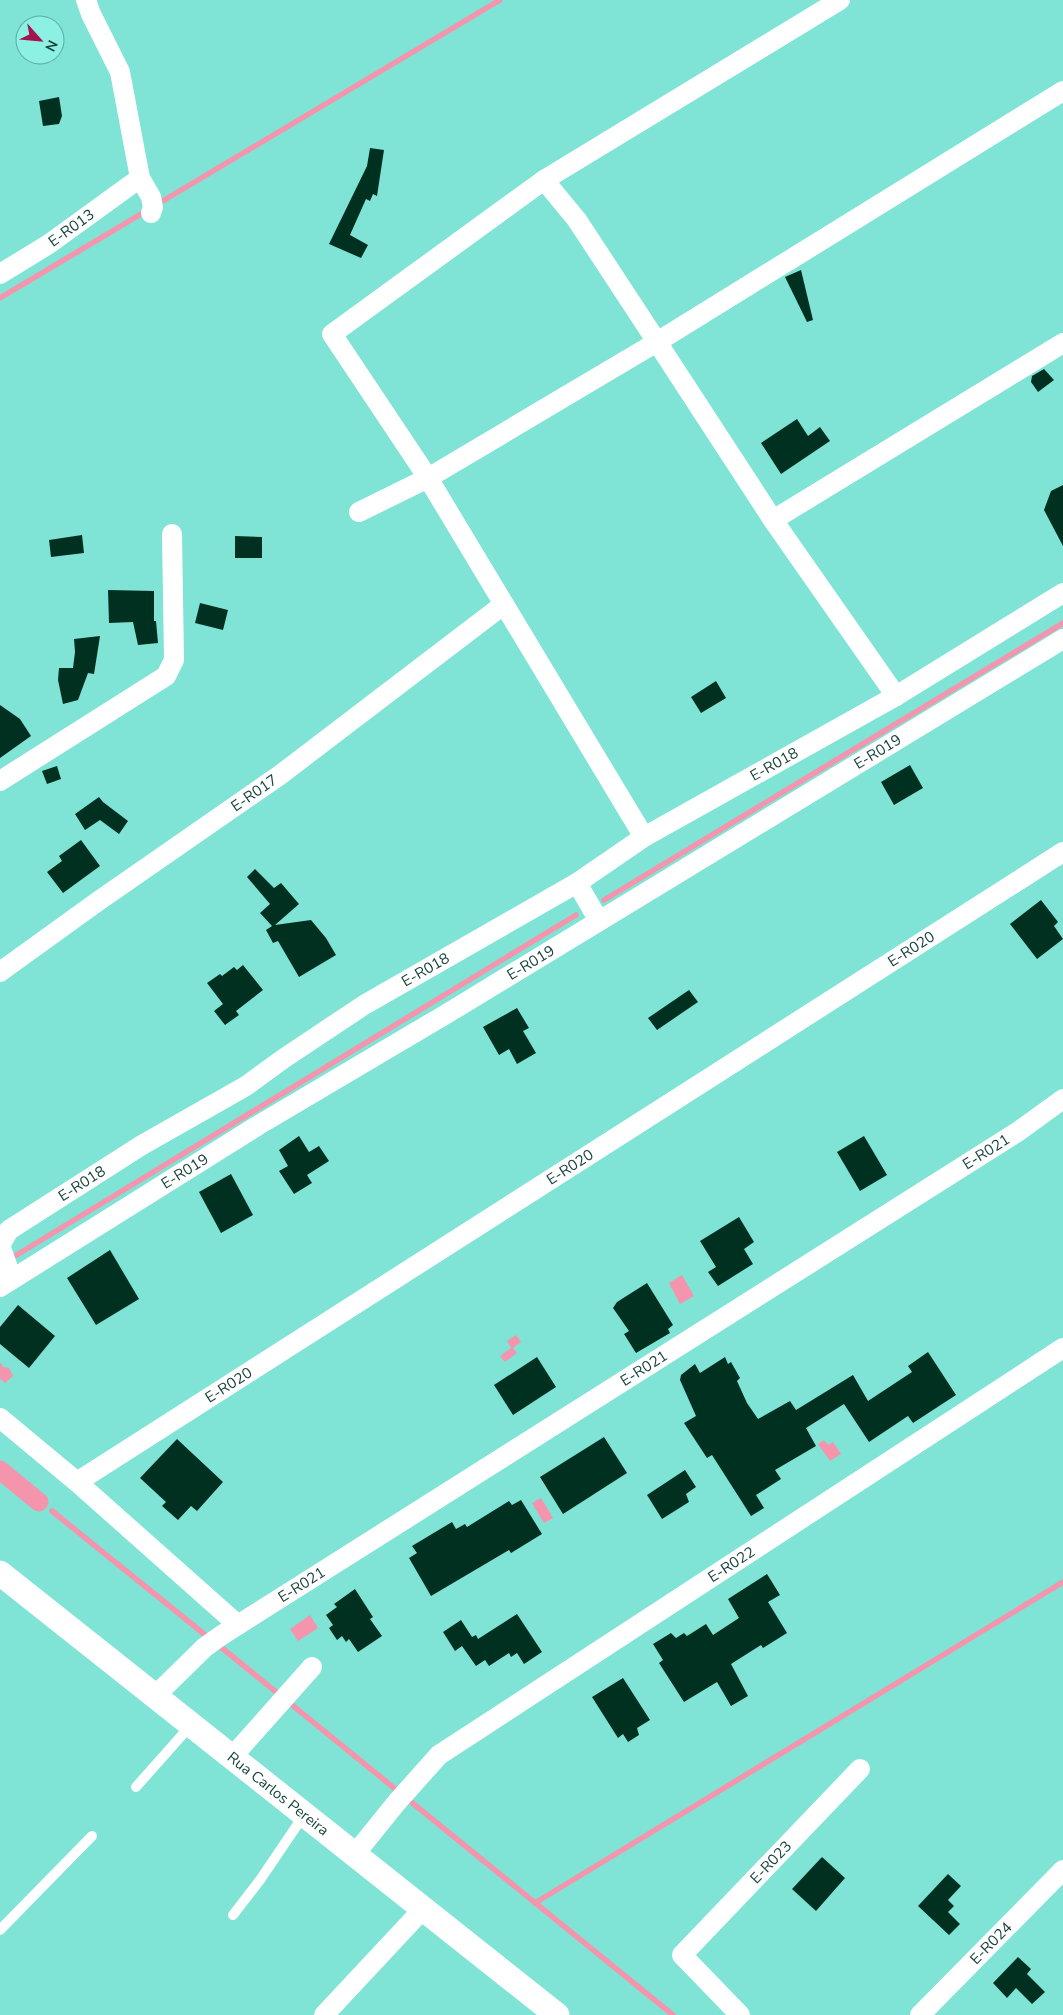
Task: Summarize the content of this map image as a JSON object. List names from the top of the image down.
{
  "streets": {
    "street": [
      "E-R013",
      "E-R019",
      "E-R018",
      "E-R017",
      "E-R020",
      "E-R021",
      "E-R022",
      "Rua Carlos Pereira",
      "E-R023",
      "E-R024"
    ]
  },
  "crossings": [
    ["E-R019", "E-R018"],
    ["E-R021", "Rua Carlos Pereira"],
    ["E-R022", "Rua Carlos Pereira"]
  ],
  "north": "bottom right"
}
